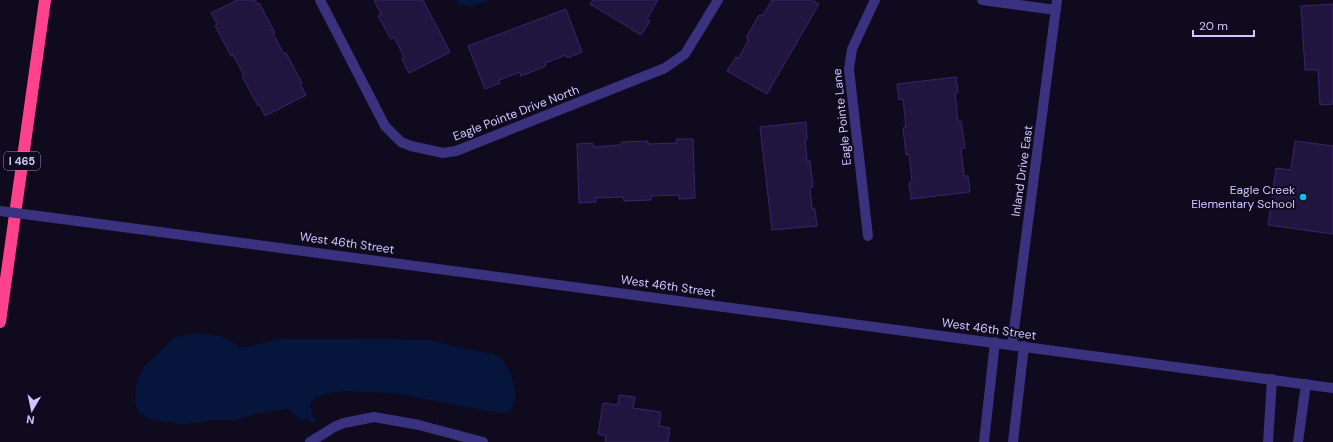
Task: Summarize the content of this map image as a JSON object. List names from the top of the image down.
{
  "streets": {
    "highway": ["I 465"],
    "street": [
      "Eagle Pointe Drive North",
      "Eagle Pointe Lane",
      "Inland Drive East",
      "West 46th Street"
    ]
  },
  "crossings": [
    ["Inland Drive East", "West 46th Street"]
  ],
  "places": ["Eagle Creek Elementary School"],
  "scale_bar": "20 m",
  "north": "bottom"
}
